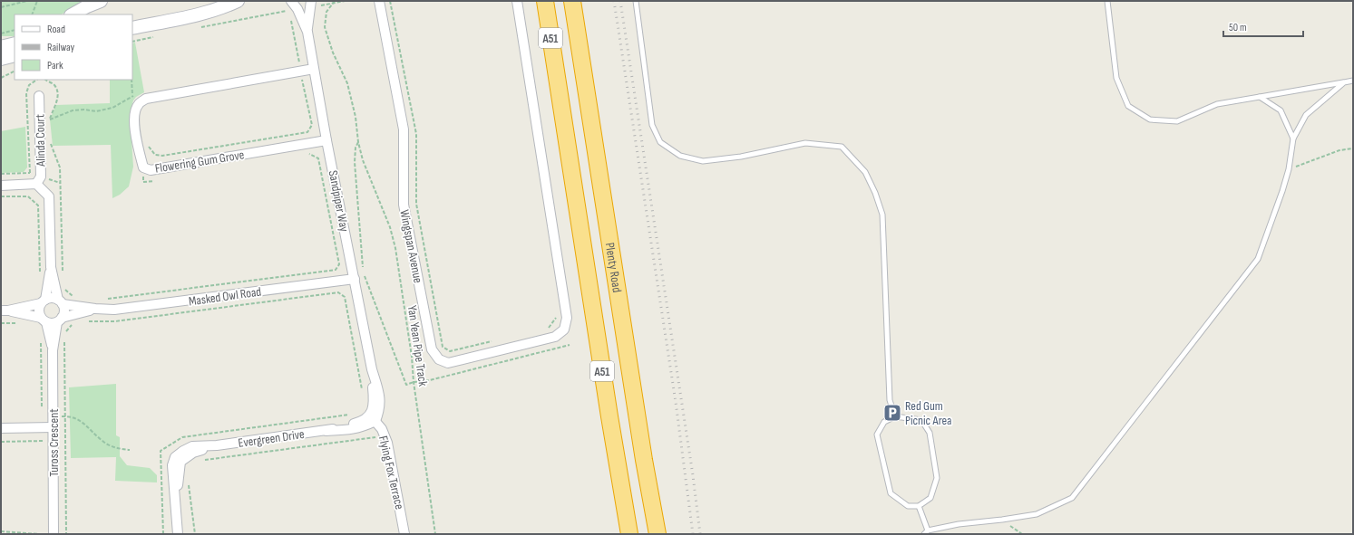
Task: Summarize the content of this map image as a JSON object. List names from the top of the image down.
{
  "streets": {
    "highway": ["A51", "Plenty Road"],
    "street": [
      "Alinda Court",
      "Flowering Gum Grove",
      "Sandpiper Way",
      "Wingspan Avenue",
      "Masked Owl Road",
      "Evergreen Drive",
      "Tuross Crescent",
      "Flying Fox Terrace"
    ],
    "path": ["Yan Yean Pipe Track"]
  },
  "crossings": [
    ["Flowering Gum Grove", "Sandpiper Way"],
    ["Sandpiper Way", "Masked Owl Road"],
    ["Sandpiper Way", "Evergreen Drive"],
    ["Sandpiper Way", "Flying Fox Terrace"],
    ["Evergreen Drive", "Flying Fox Terrace"]
  ],
  "places": {
    "parking": ["Red Gum Picnic Area"]
  },
  "legend": ["Road", "Railway", "Park"],
  "scale_bar": "50 m"
}
